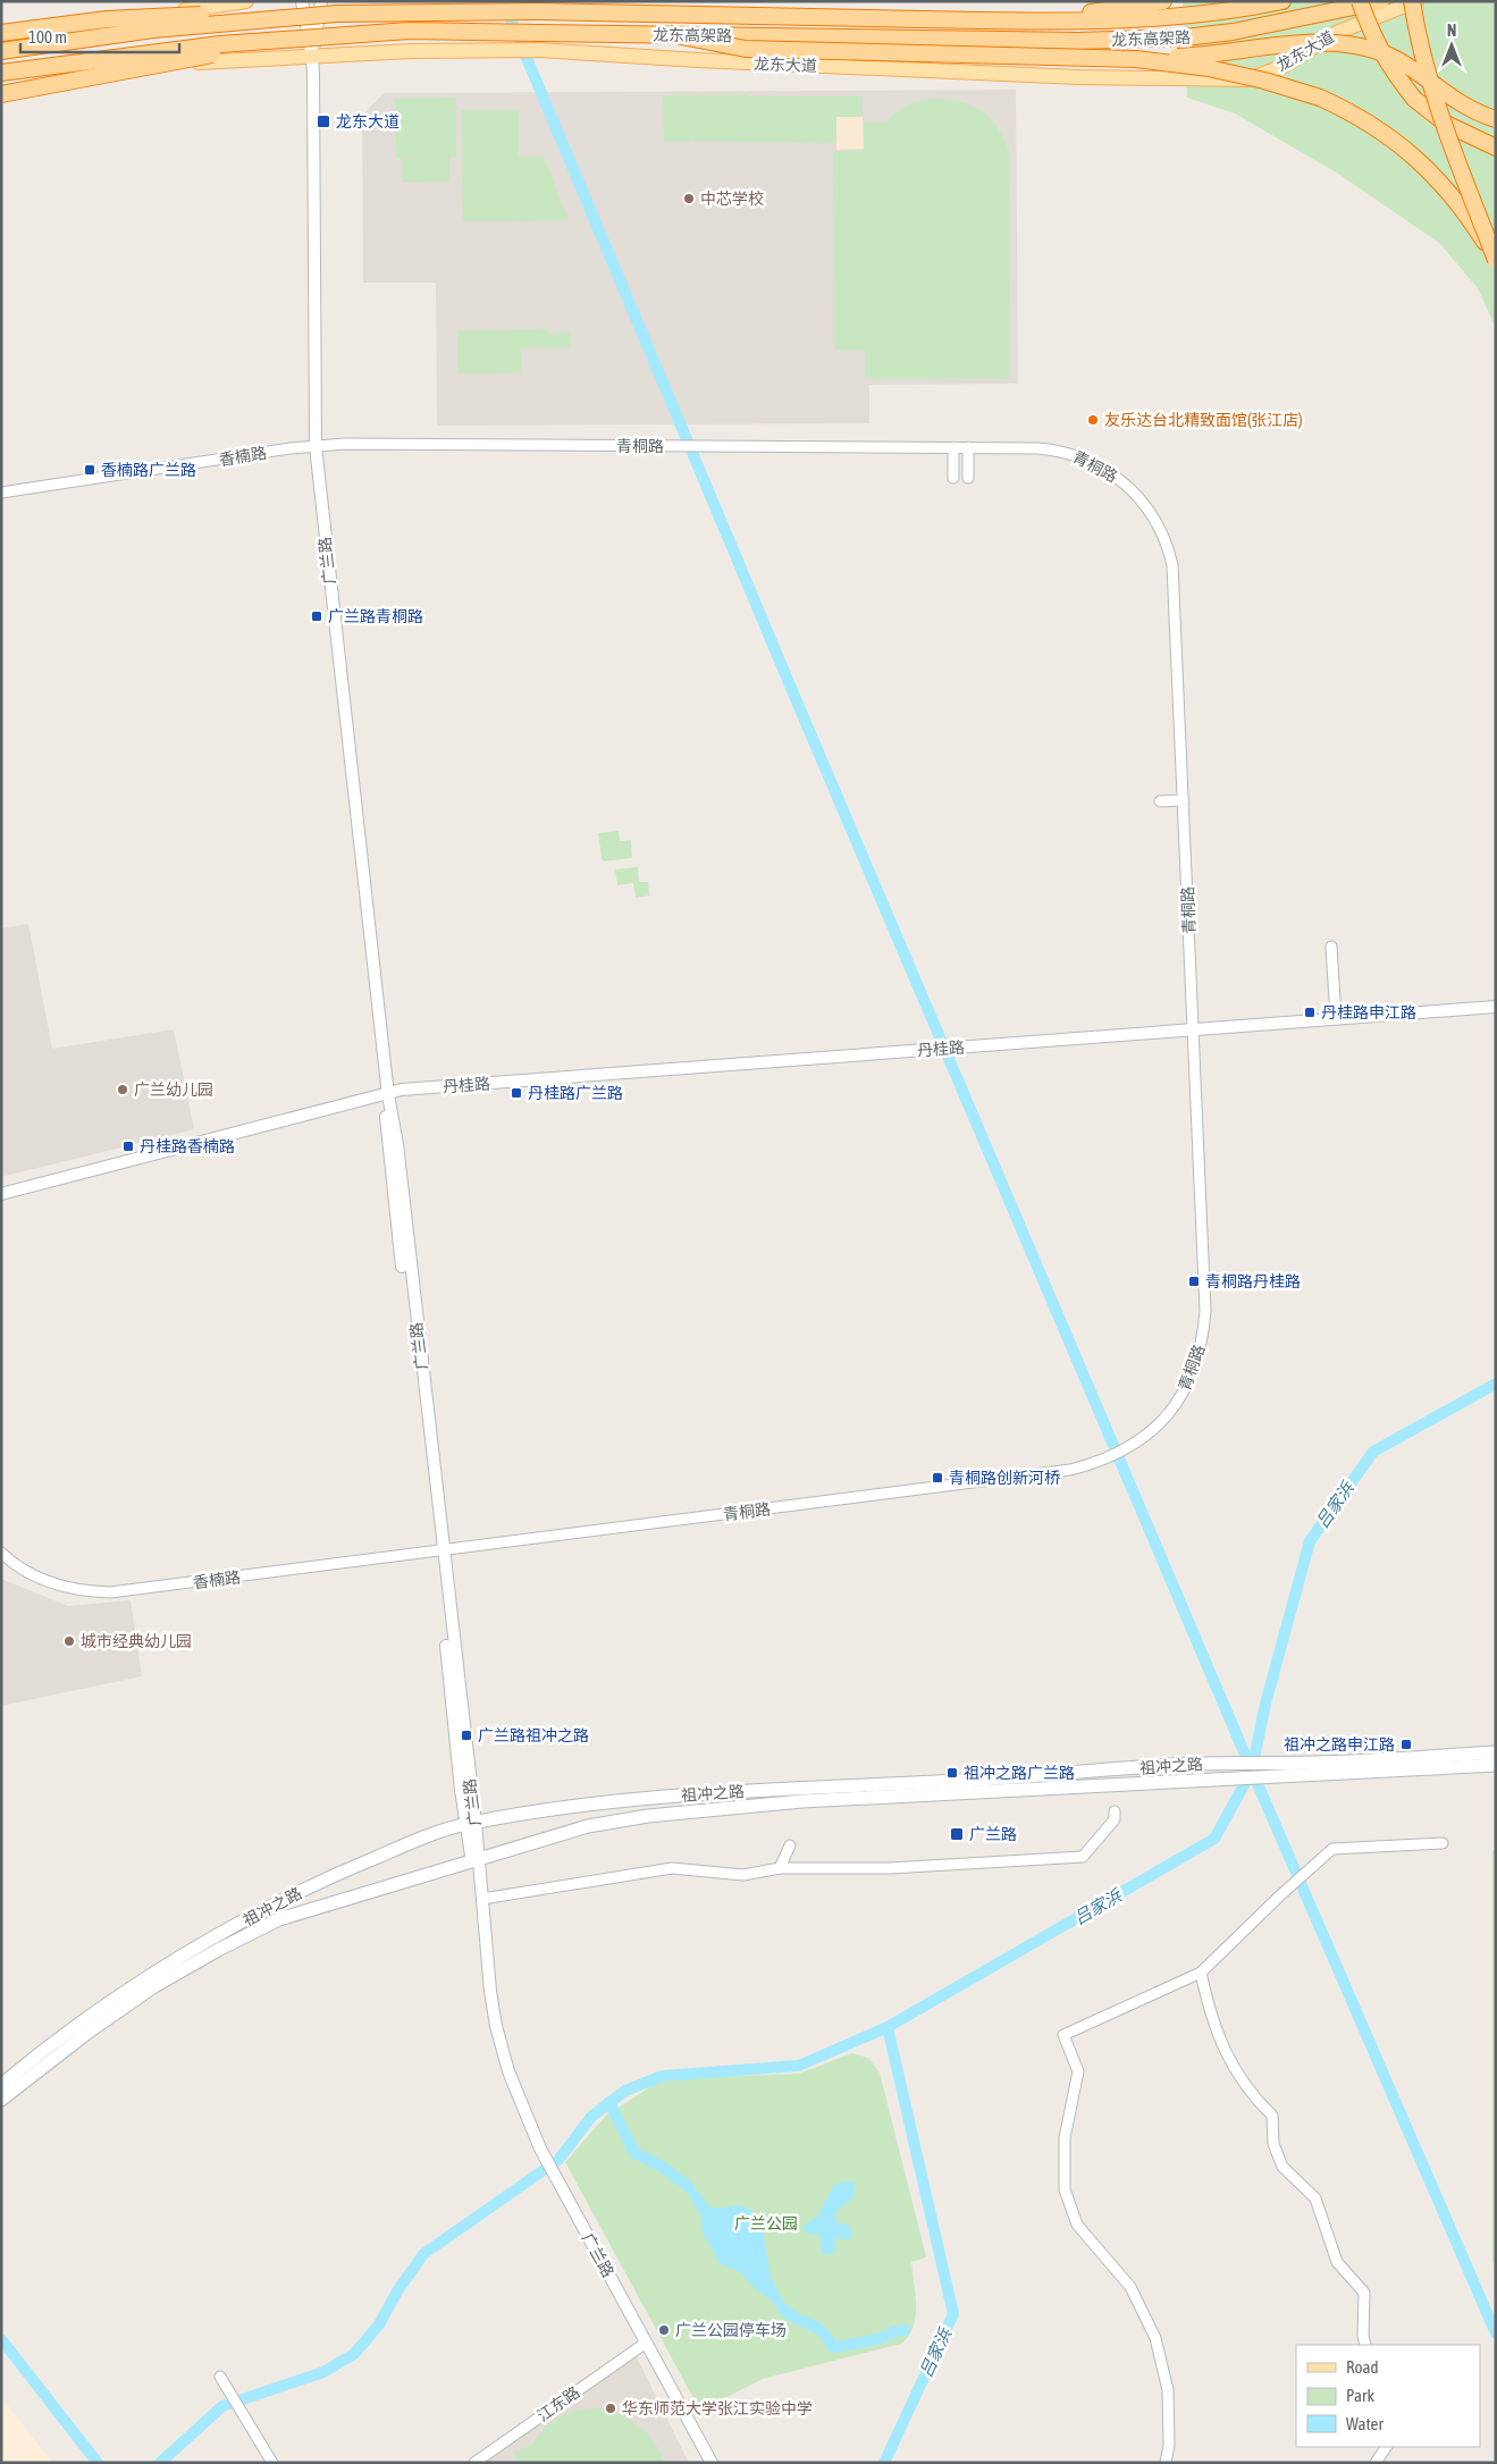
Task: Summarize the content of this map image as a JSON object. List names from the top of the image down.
{
  "streets": {
    "highway": ["龙东高架路"],
    "main road": ["龙东大道", "祖冲之路"],
    "street": [
      "青桐路",
      "香楠路",
      "广兰路",
      "丹桂路",
      "江东路"
    ]
  },
  "crossings": [
    ["龙东大道", "广兰路"],
    ["青桐路", "香楠路"],
    ["青桐路", "广兰路"],
    ["青桐路", "丹桂路"],
    ["香楠路", "广兰路"],
    ["广兰路", "丹桂路"],
    ["广兰路", "祖冲之路"],
    ["广兰路", "江东路"]
  ],
  "water": ["吕家浜"],
  "parks": ["广兰公园"],
  "places": {
    "transit": [
      "龙东大道",
      "香楠路广兰路",
      "广兰路青桐路",
      "丹桂路申江路",
      "丹桂路广兰路",
      "丹桂路香楠路",
      "青桐路丹桂路",
      "青桐路创新河桥",
      "广兰路祖冲之路",
      "祖冲之路申江路",
      "祖冲之路广兰路",
      "广兰路"
    ],
    "other": [
      "中芯学校",
      "友乐达台北精致面馆(张江店)",
      "广兰幼儿园",
      "城市经典幼儿园",
      "广兰公园停车场",
      "华东师范大学张江实验中学"
    ]
  },
  "legend": ["Road", "Park", "Water"],
  "scale_bar": "100 m",
  "north": "top"
}
